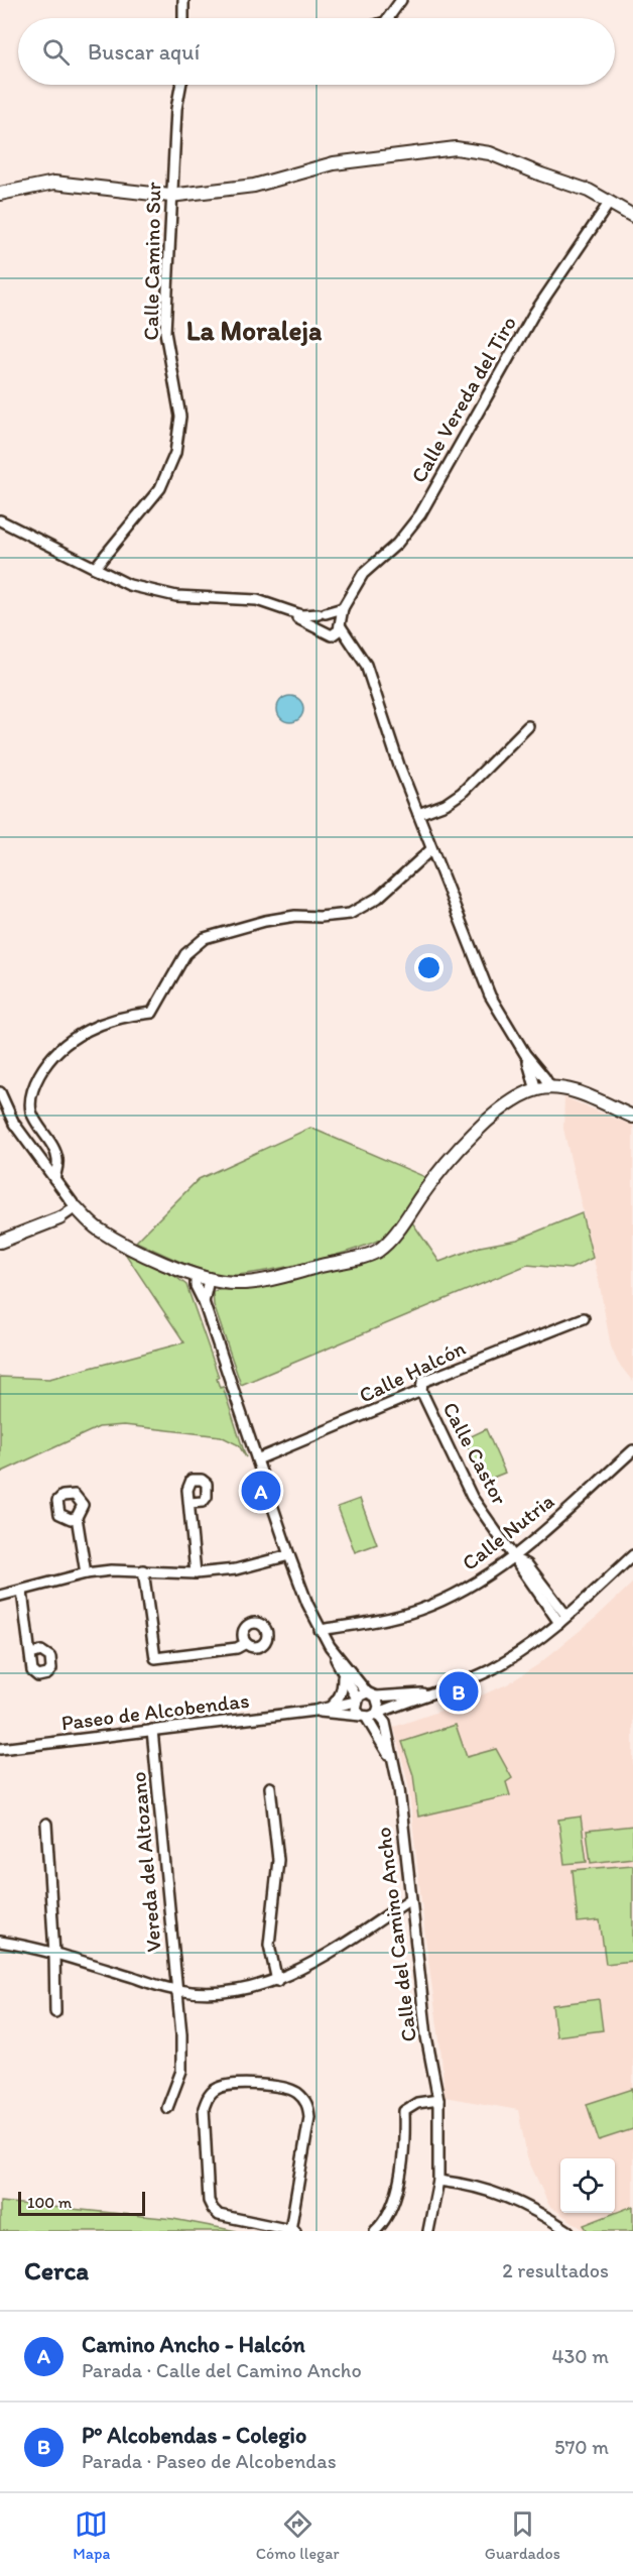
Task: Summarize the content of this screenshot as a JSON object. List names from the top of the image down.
{
  "streets": {
    "street": [
      "Calle Camino Sur",
      "Calle Vereda del Tiro",
      "Calle Halcón",
      "Calle Castor",
      "Calle Nutria",
      "Paseo de Alcobendas",
      "Vereda del Altozano",
      "Calle del Camino Ancho"
    ]
  },
  "crossings": [
    ["Calle Halcón", "Calle Castor"],
    ["Calle Castor", "Calle Nutria"],
    ["Paseo de Alcobendas", "Vereda del Altozano"],
    ["Paseo de Alcobendas", "Calle del Camino Ancho"]
  ],
  "districts": ["La Moraleja"],
  "scale_bar": "100 m",
  "page": {
    "search": "Buscar aquí",
    "pins": ["A", "B"],
    "scale": "100 m",
    "heading": ["Cerca", "2 resultados"],
    "list": [
      {
        "mark": "A",
        "name": "Camino Ancho - Halcón",
        "note": "Parada · Calle del Camino Ancho",
        "value": "430 m"
      },
      {
        "mark": "B",
        "name": "Pº Alcobendas - Colegio",
        "note": "Parada · Paseo de Alcobendas",
        "value": "570 m"
      }
    ],
    "nav": ["Mapa", "Cómo llegar", "Guardados"]
  }
}
